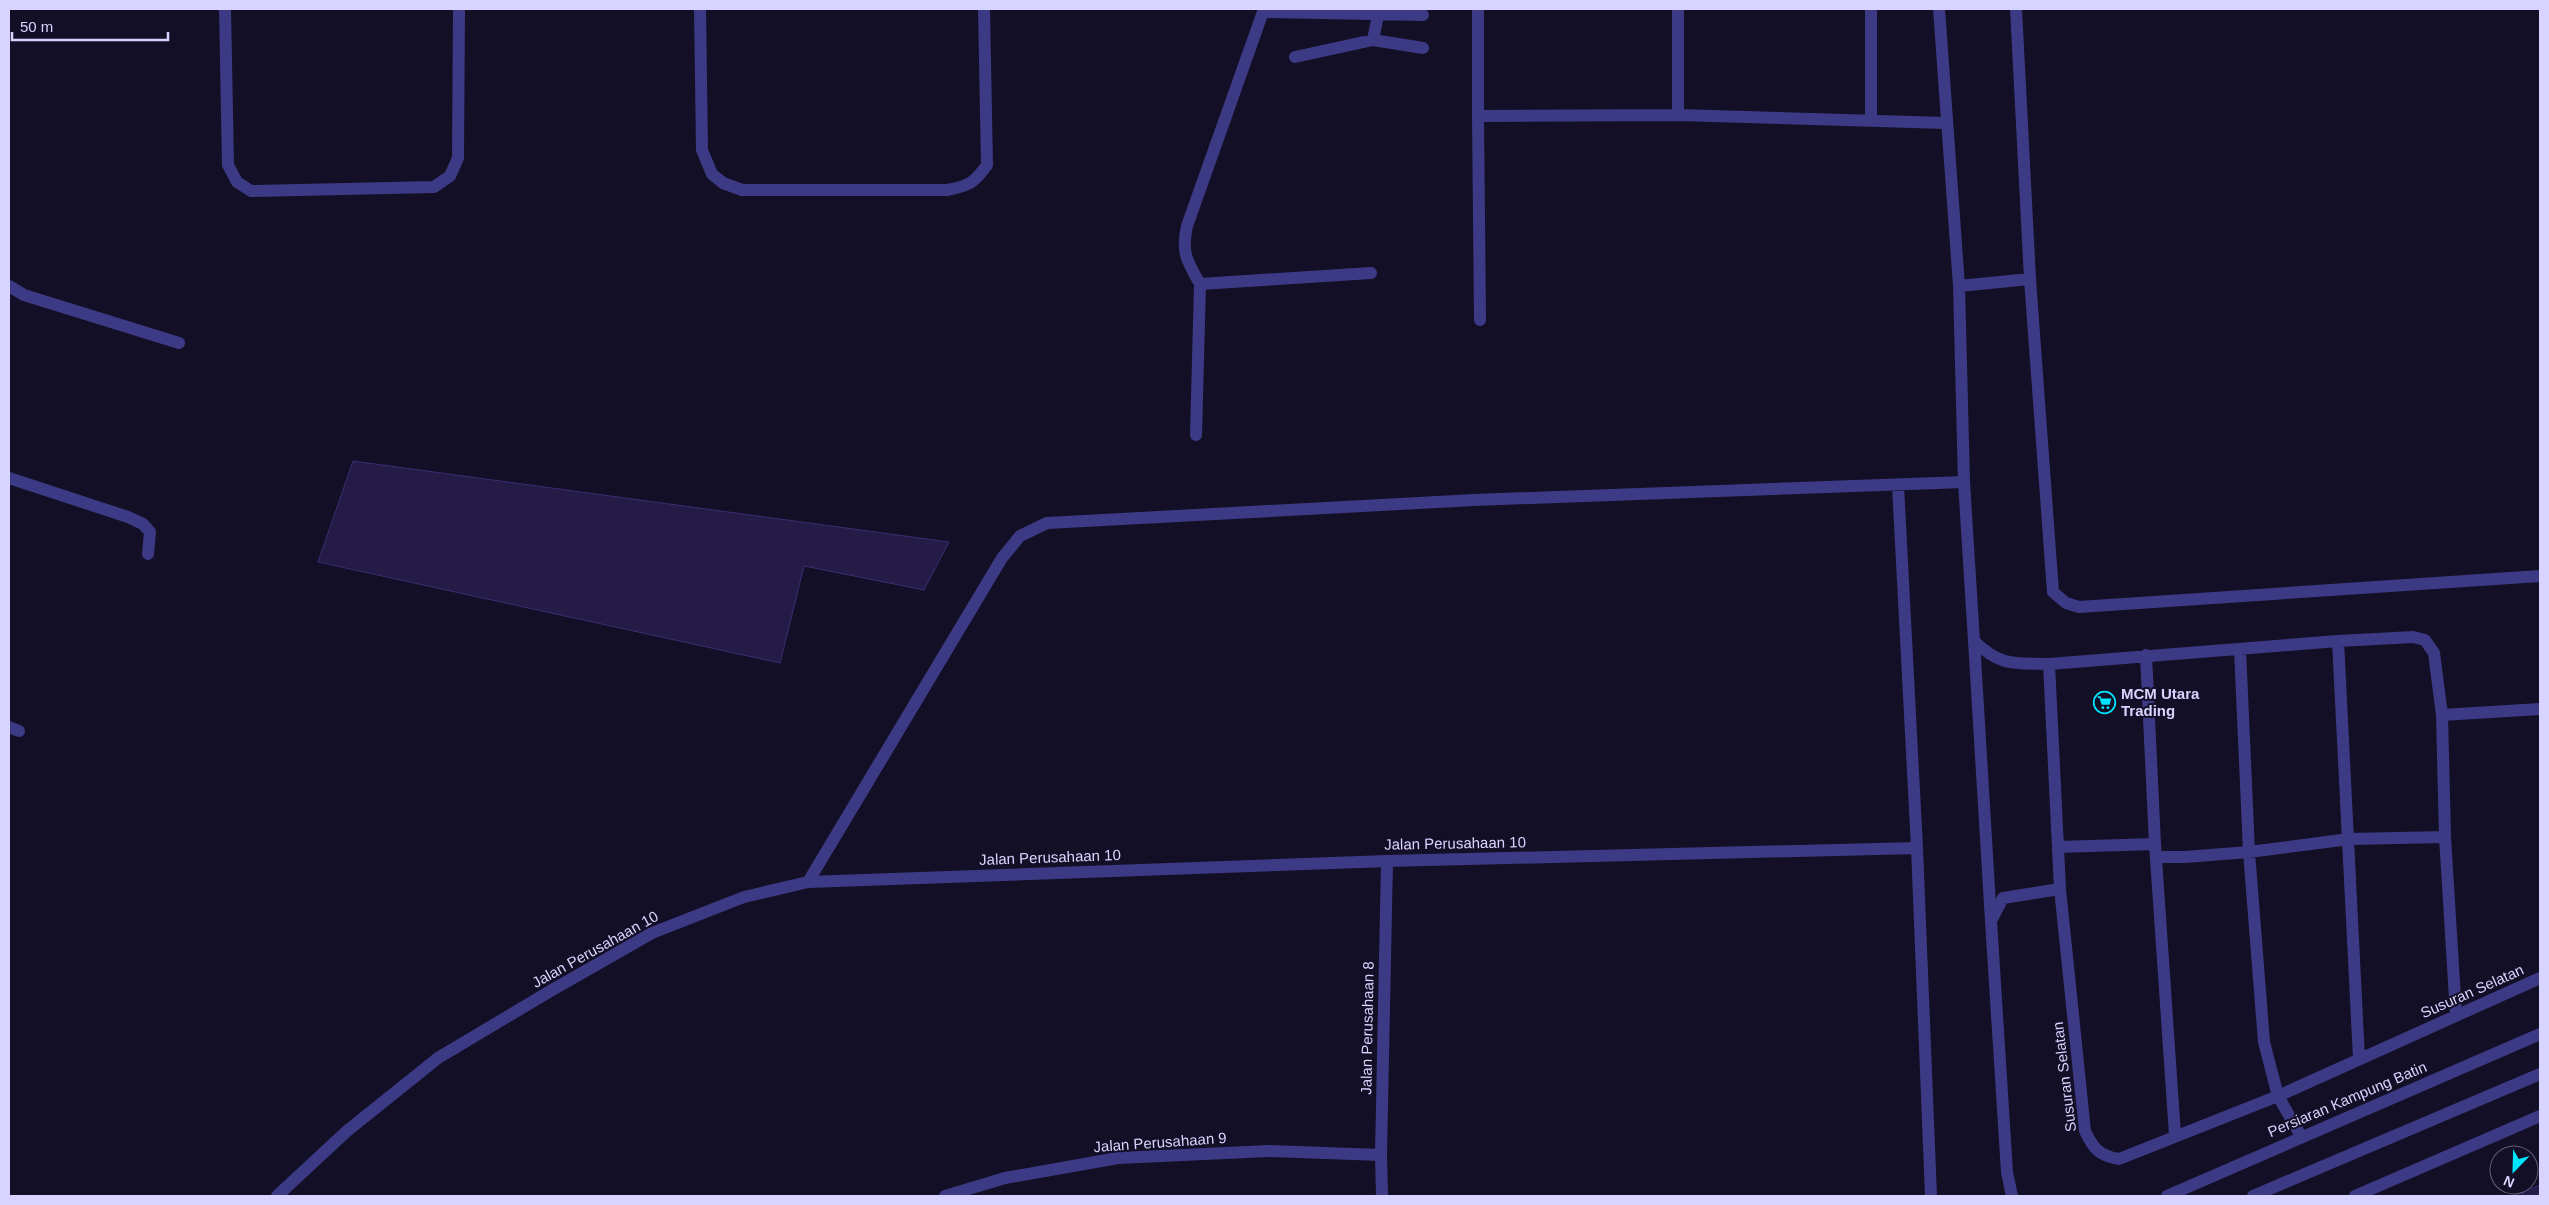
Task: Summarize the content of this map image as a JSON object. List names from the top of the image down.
{
  "streets": {
    "street": [
      "Jalan Perusahaan 10",
      "Susuran Selatan",
      "Jalan Perusahaan 8",
      "Persiaran Kampung Batin",
      "Jalan Perusahaan 9"
    ]
  },
  "crossings": [
    ["Jalan Perusahaan 10", "Jalan Perusahaan 8"],
    ["Jalan Perusahaan 8", "Jalan Perusahaan 9"]
  ],
  "places": {
    "supermarket": ["MCM Utara Trading"]
  },
  "scale_bar": "50 m",
  "north": "bottom left"
}
